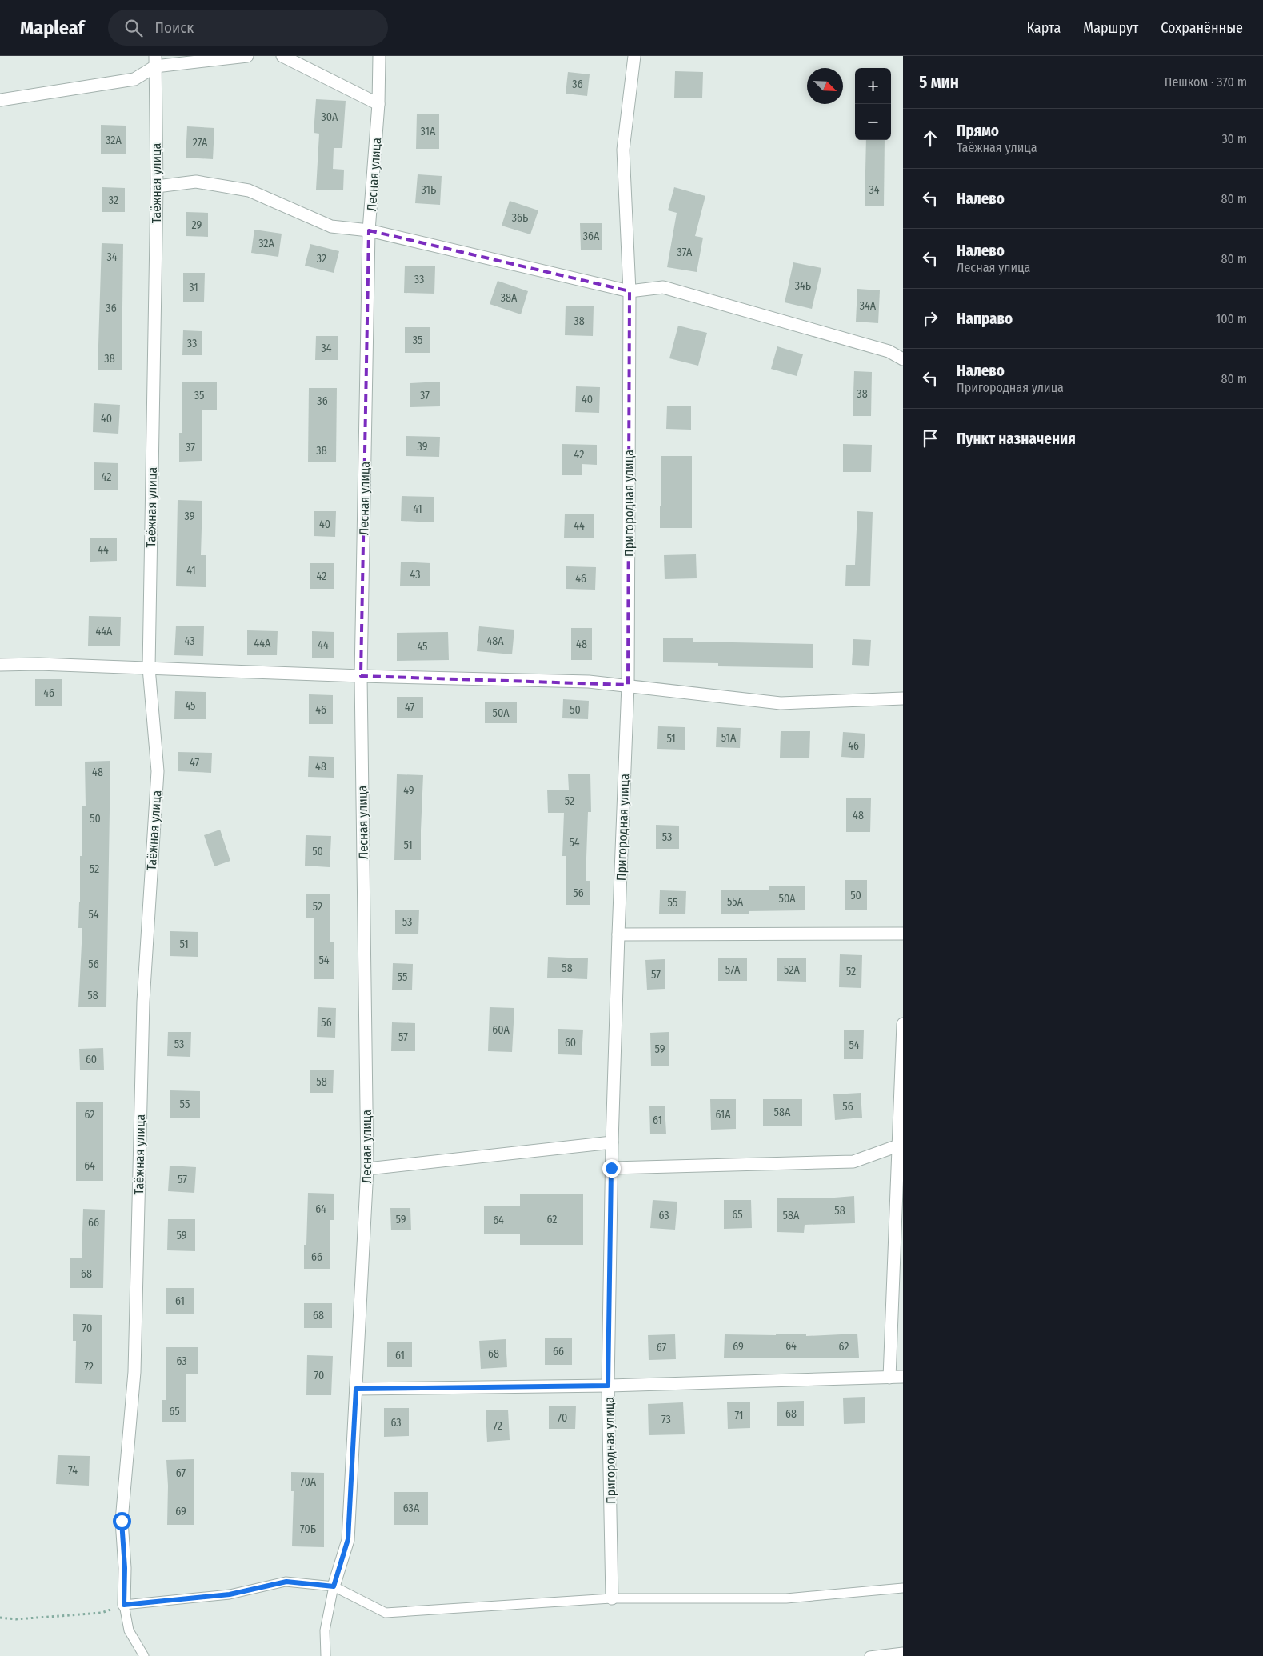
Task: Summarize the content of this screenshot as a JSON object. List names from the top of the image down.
{
  "streets": {
    "street": ["Лесная улица", "Таёжная улица", "Пригородная улица"]
  },
  "house_numbers": [
    "36",
    "30А",
    "31А",
    "32А",
    "27А",
    "31Б",
    "34",
    "32",
    "36Б",
    "29",
    "36А",
    "32А",
    "37А",
    "34",
    "32",
    "33",
    "34Б",
    "31",
    "38А",
    "34А",
    "36",
    "38",
    "35",
    "33",
    "34",
    "38",
    "38",
    "35",
    "37",
    "40",
    "36",
    "40",
    "39",
    "37",
    "38",
    "42",
    "42",
    "41",
    "39",
    "40",
    "44",
    "44",
    "41",
    "43",
    "42",
    "46",
    "44А",
    "43",
    "48А",
    "44А",
    "48",
    "44",
    "45",
    "46",
    "45",
    "47",
    "46",
    "50",
    "50А",
    "51А",
    "51",
    "46",
    "47",
    "48",
    "48",
    "49",
    "52",
    "48",
    "50",
    "53",
    "54",
    "51",
    "50",
    "52",
    "56",
    "50",
    "50А",
    "55А",
    "55",
    "52",
    "54",
    "53",
    "51",
    "54",
    "56",
    "58",
    "57А",
    "52А",
    "52",
    "57",
    "55",
    "58",
    "56",
    "60А",
    "57",
    "60",
    "53",
    "54",
    "59",
    "60",
    "58",
    "55",
    "56",
    "58А",
    "62",
    "61А",
    "61",
    "64",
    "57",
    "64",
    "58",
    "65",
    "63",
    "58А",
    "59",
    "62",
    "64",
    "66",
    "59",
    "66",
    "68",
    "61",
    "68",
    "70",
    "64",
    "69",
    "62",
    "67",
    "66",
    "68",
    "61",
    "63",
    "72",
    "70",
    "65",
    "68",
    "71",
    "70",
    "73",
    "63",
    "72",
    "74",
    "67",
    "70А",
    "63А",
    "69",
    "70Б"
  ],
  "north": "bottom right",
  "page": {
    "header": "Mapleaf",
    "search": "Поиск",
    "nav": ["Карта", "Маршрут", "Сохранённые"],
    "heading": ["5 мин", "Пешком · 370 m"],
    "map_buttons": ["+", "−"],
    "list": [
      ["Прямо", "Таёжная улица", "30 m"],
      ["Налево", "80 m"],
      ["Налево", "Лесная улица", "80 m"],
      ["Направо", "100 m"],
      ["Налево", "Пригородная улица", "80 m"],
      "Пункт назначения"
    ]
  }
}
